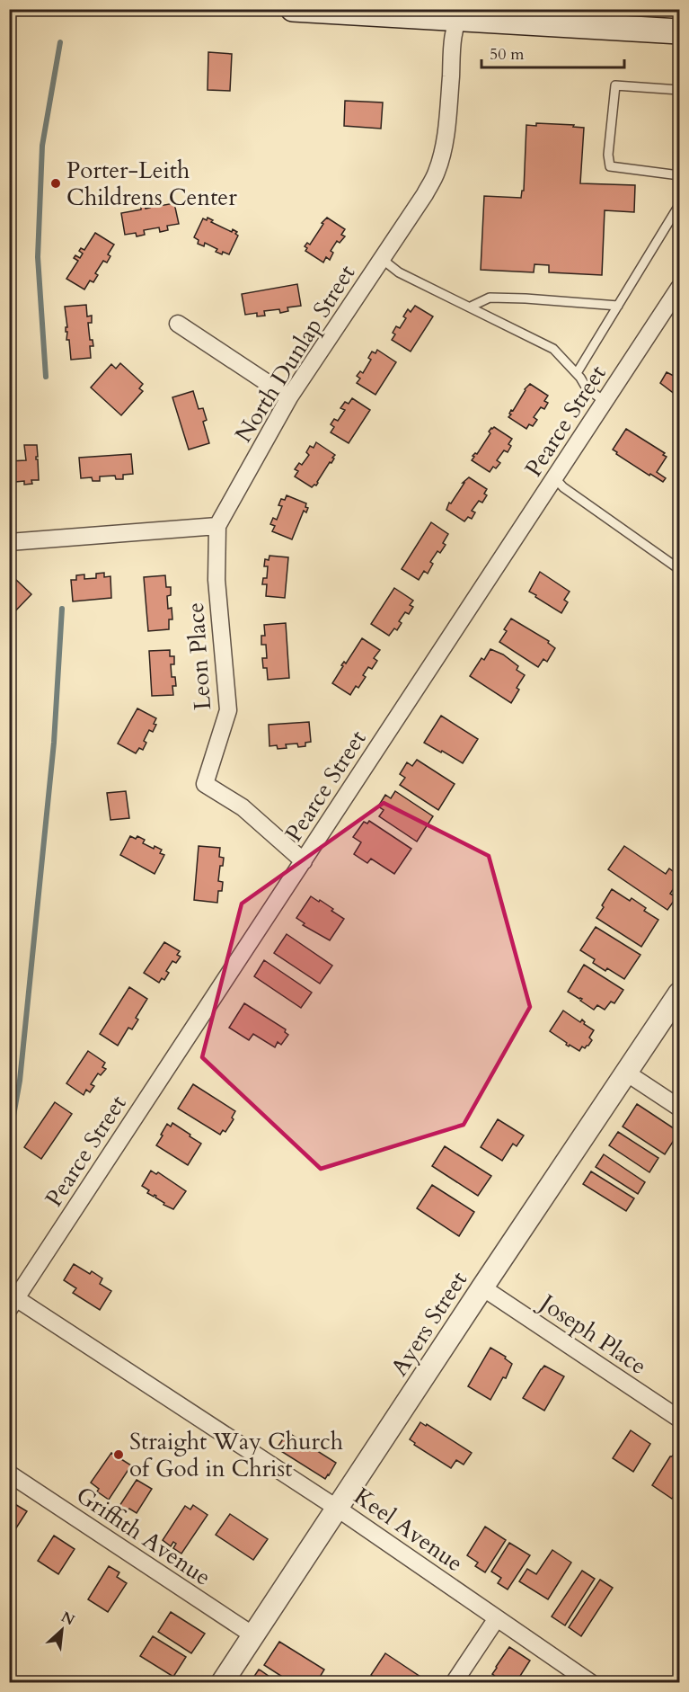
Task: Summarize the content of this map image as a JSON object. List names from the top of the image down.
{
  "streets": {
    "street": [
      "North Dunlap Street",
      "Pearce Street",
      "Leon Place",
      "Ayers Street",
      "Joseph Place",
      "Keel Avenue",
      "Griffith Avenue"
    ]
  },
  "crossings": [
    ["North Dunlap Street", "Leon Place"],
    ["Pearce Street", "Leon Place"],
    ["Pearce Street", "Keel Avenue"],
    ["Ayers Street", "Joseph Place"],
    ["Ayers Street", "Keel Avenue"],
    ["Ayers Street", "Griffith Avenue"]
  ],
  "places": ["Porter-Leith Childrens Center", "Straight Way Church of God in Christ"],
  "scale_bar": "50 m",
  "north": "top right"
}
